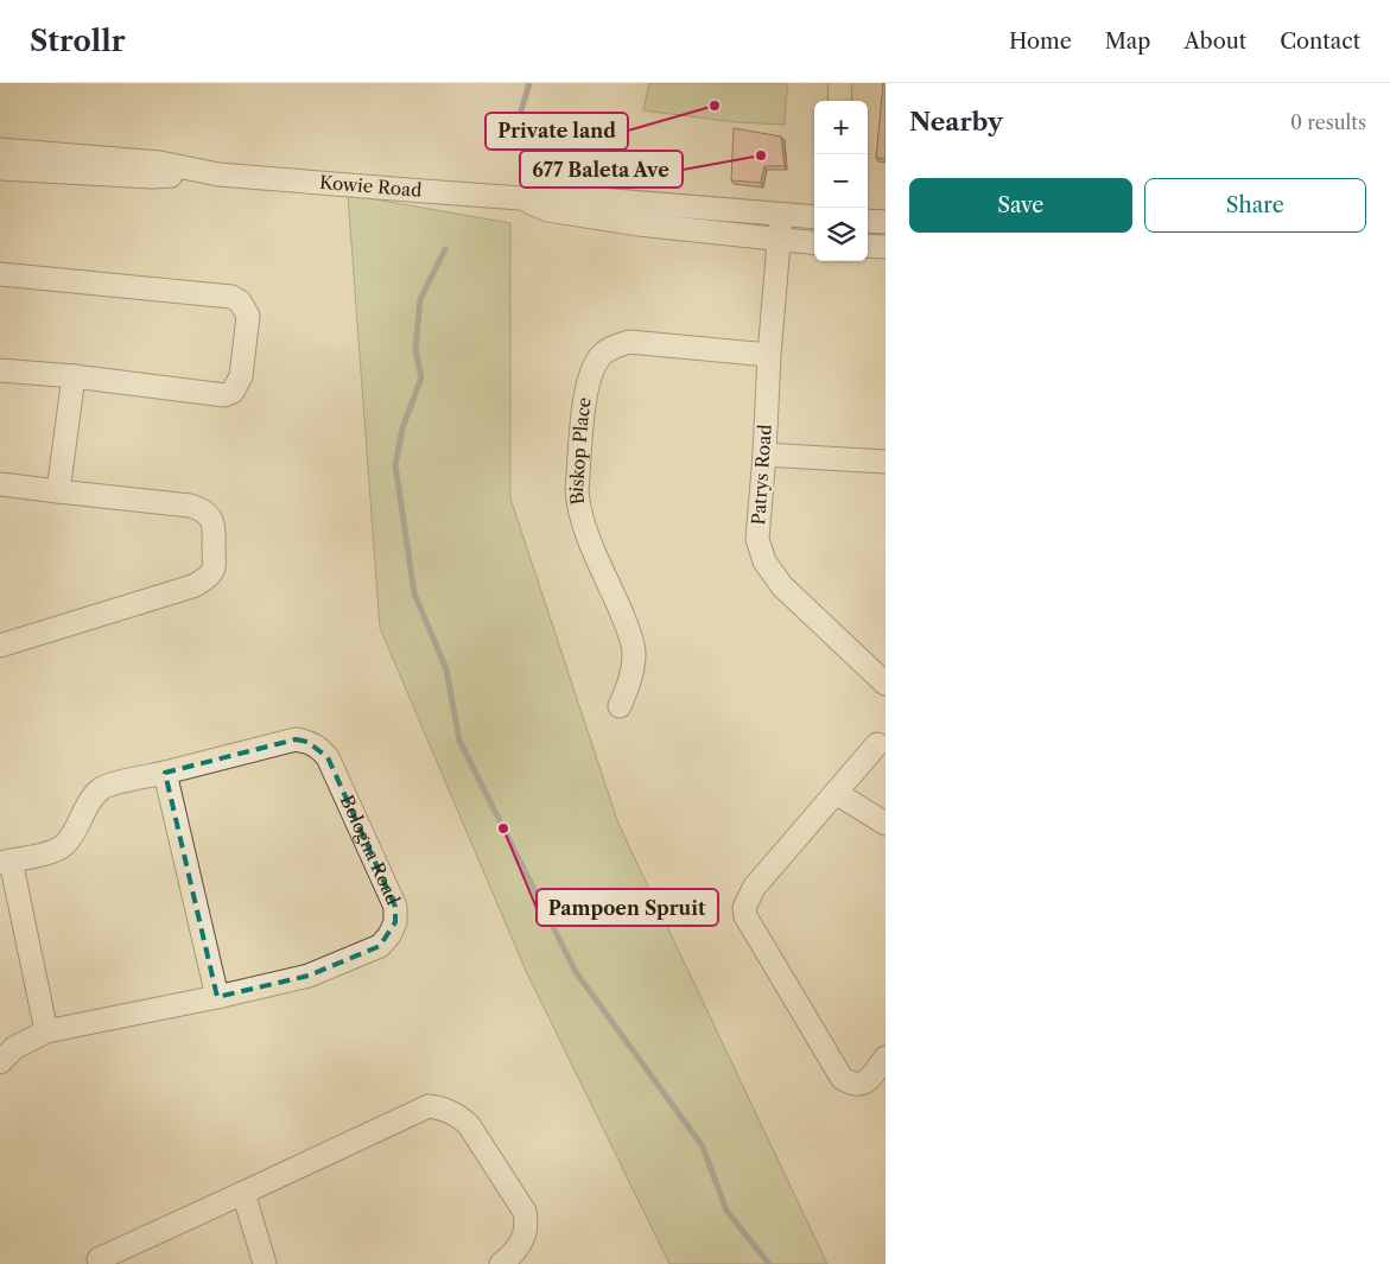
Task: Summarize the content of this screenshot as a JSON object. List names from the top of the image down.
{
  "streets": {
    "street": [
      "Kowie Road",
      "Biskop Place",
      "Patrys Road",
      "Bologna Road"
    ]
  },
  "crossings": [
    ["Kowie Road", "Patrys Road"],
    ["Biskop Place", "Patrys Road"]
  ],
  "places": ["Private land", "677 Baleta Ave", "Pampoen Spruit"],
  "page": {
    "header": "Strollr",
    "nav": [
      "Home",
      "Map",
      "About",
      "Contact"
    ],
    "heading": ["Nearby", "0 results"],
    "map_buttons": ["+", "−"],
    "buttons": ["Save", "Share"]
  }
}
